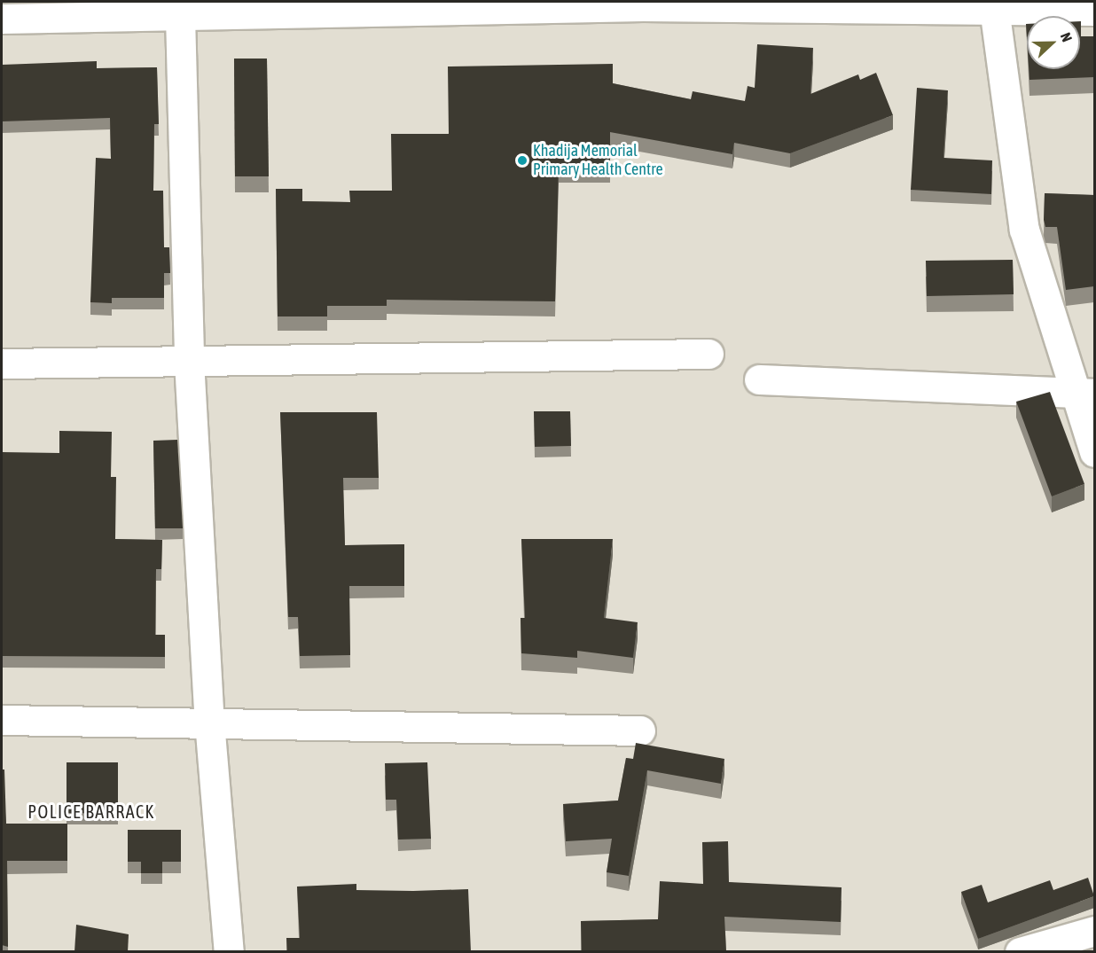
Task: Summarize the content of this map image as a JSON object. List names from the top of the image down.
{
  "districts": ["POLICE BARRACK"],
  "places": ["Khadija Memorial Primary Health Centre"],
  "north": "right"
}
